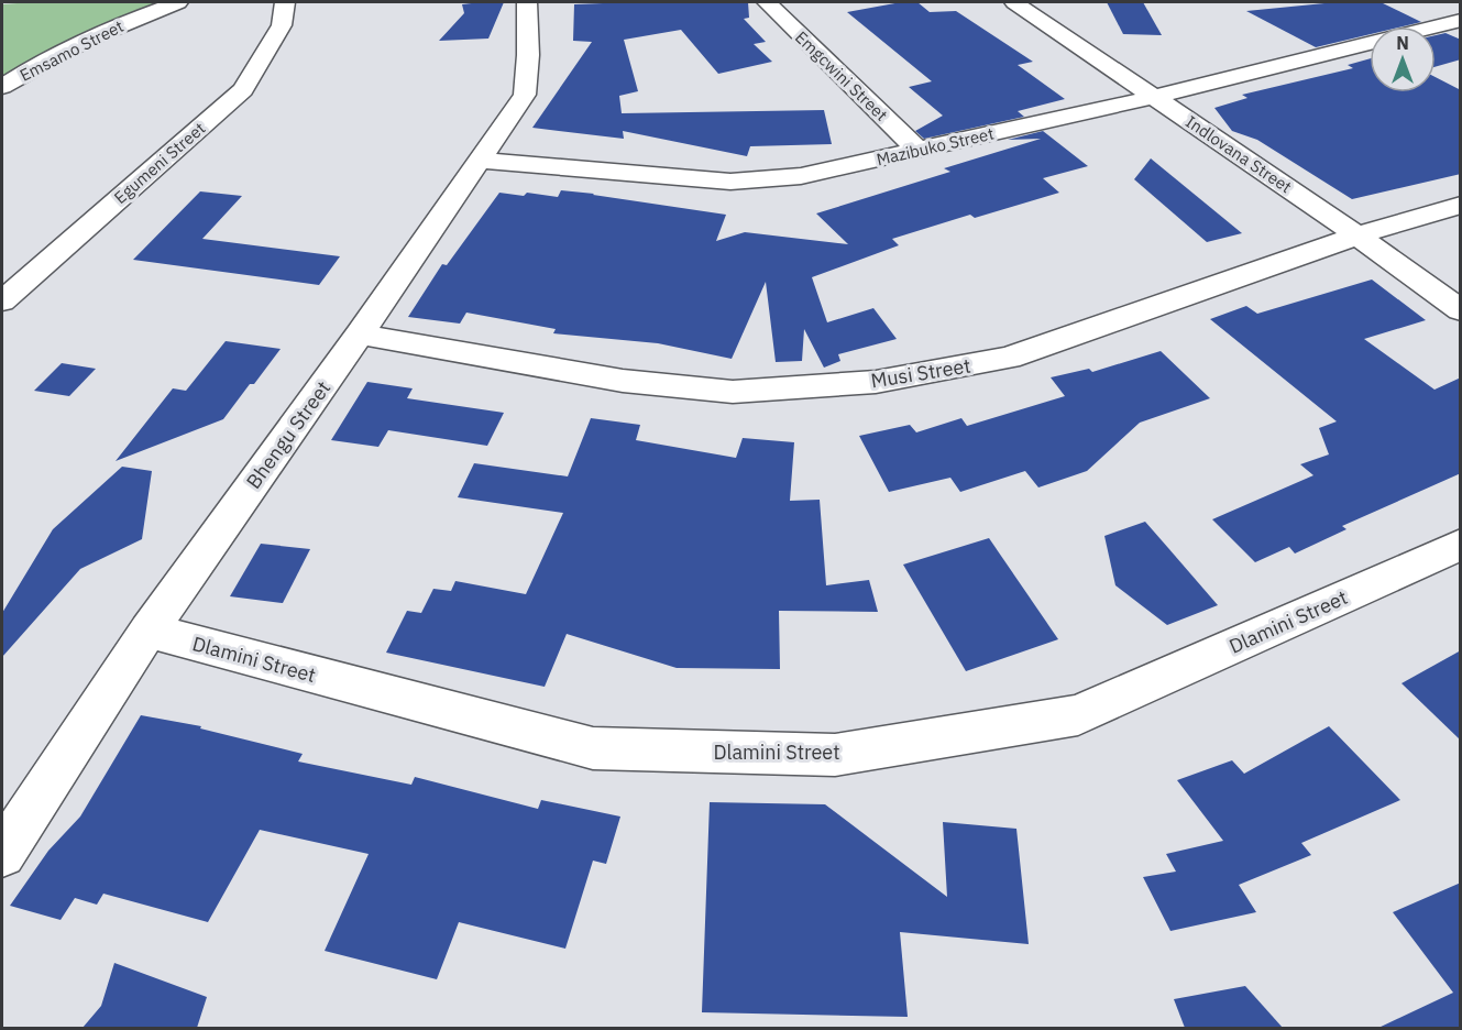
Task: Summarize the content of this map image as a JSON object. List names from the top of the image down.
{
  "streets": {
    "street": [
      "Emsamo Street",
      "Emgcwini Street",
      "Mazibuko Street",
      "Indlovana Street",
      "Egumeni Street",
      "Musi Street",
      "Bhengu Street",
      "Dlamini Street"
    ]
  },
  "crossings": [
    ["Emgcwini Street", "Mazibuko Street"],
    ["Mazibuko Street", "Indlovana Street"],
    ["Mazibuko Street", "Bhengu Street"],
    ["Indlovana Street", "Musi Street"],
    ["Musi Street", "Bhengu Street"],
    ["Bhengu Street", "Dlamini Street"]
  ],
  "north": "top"
}
